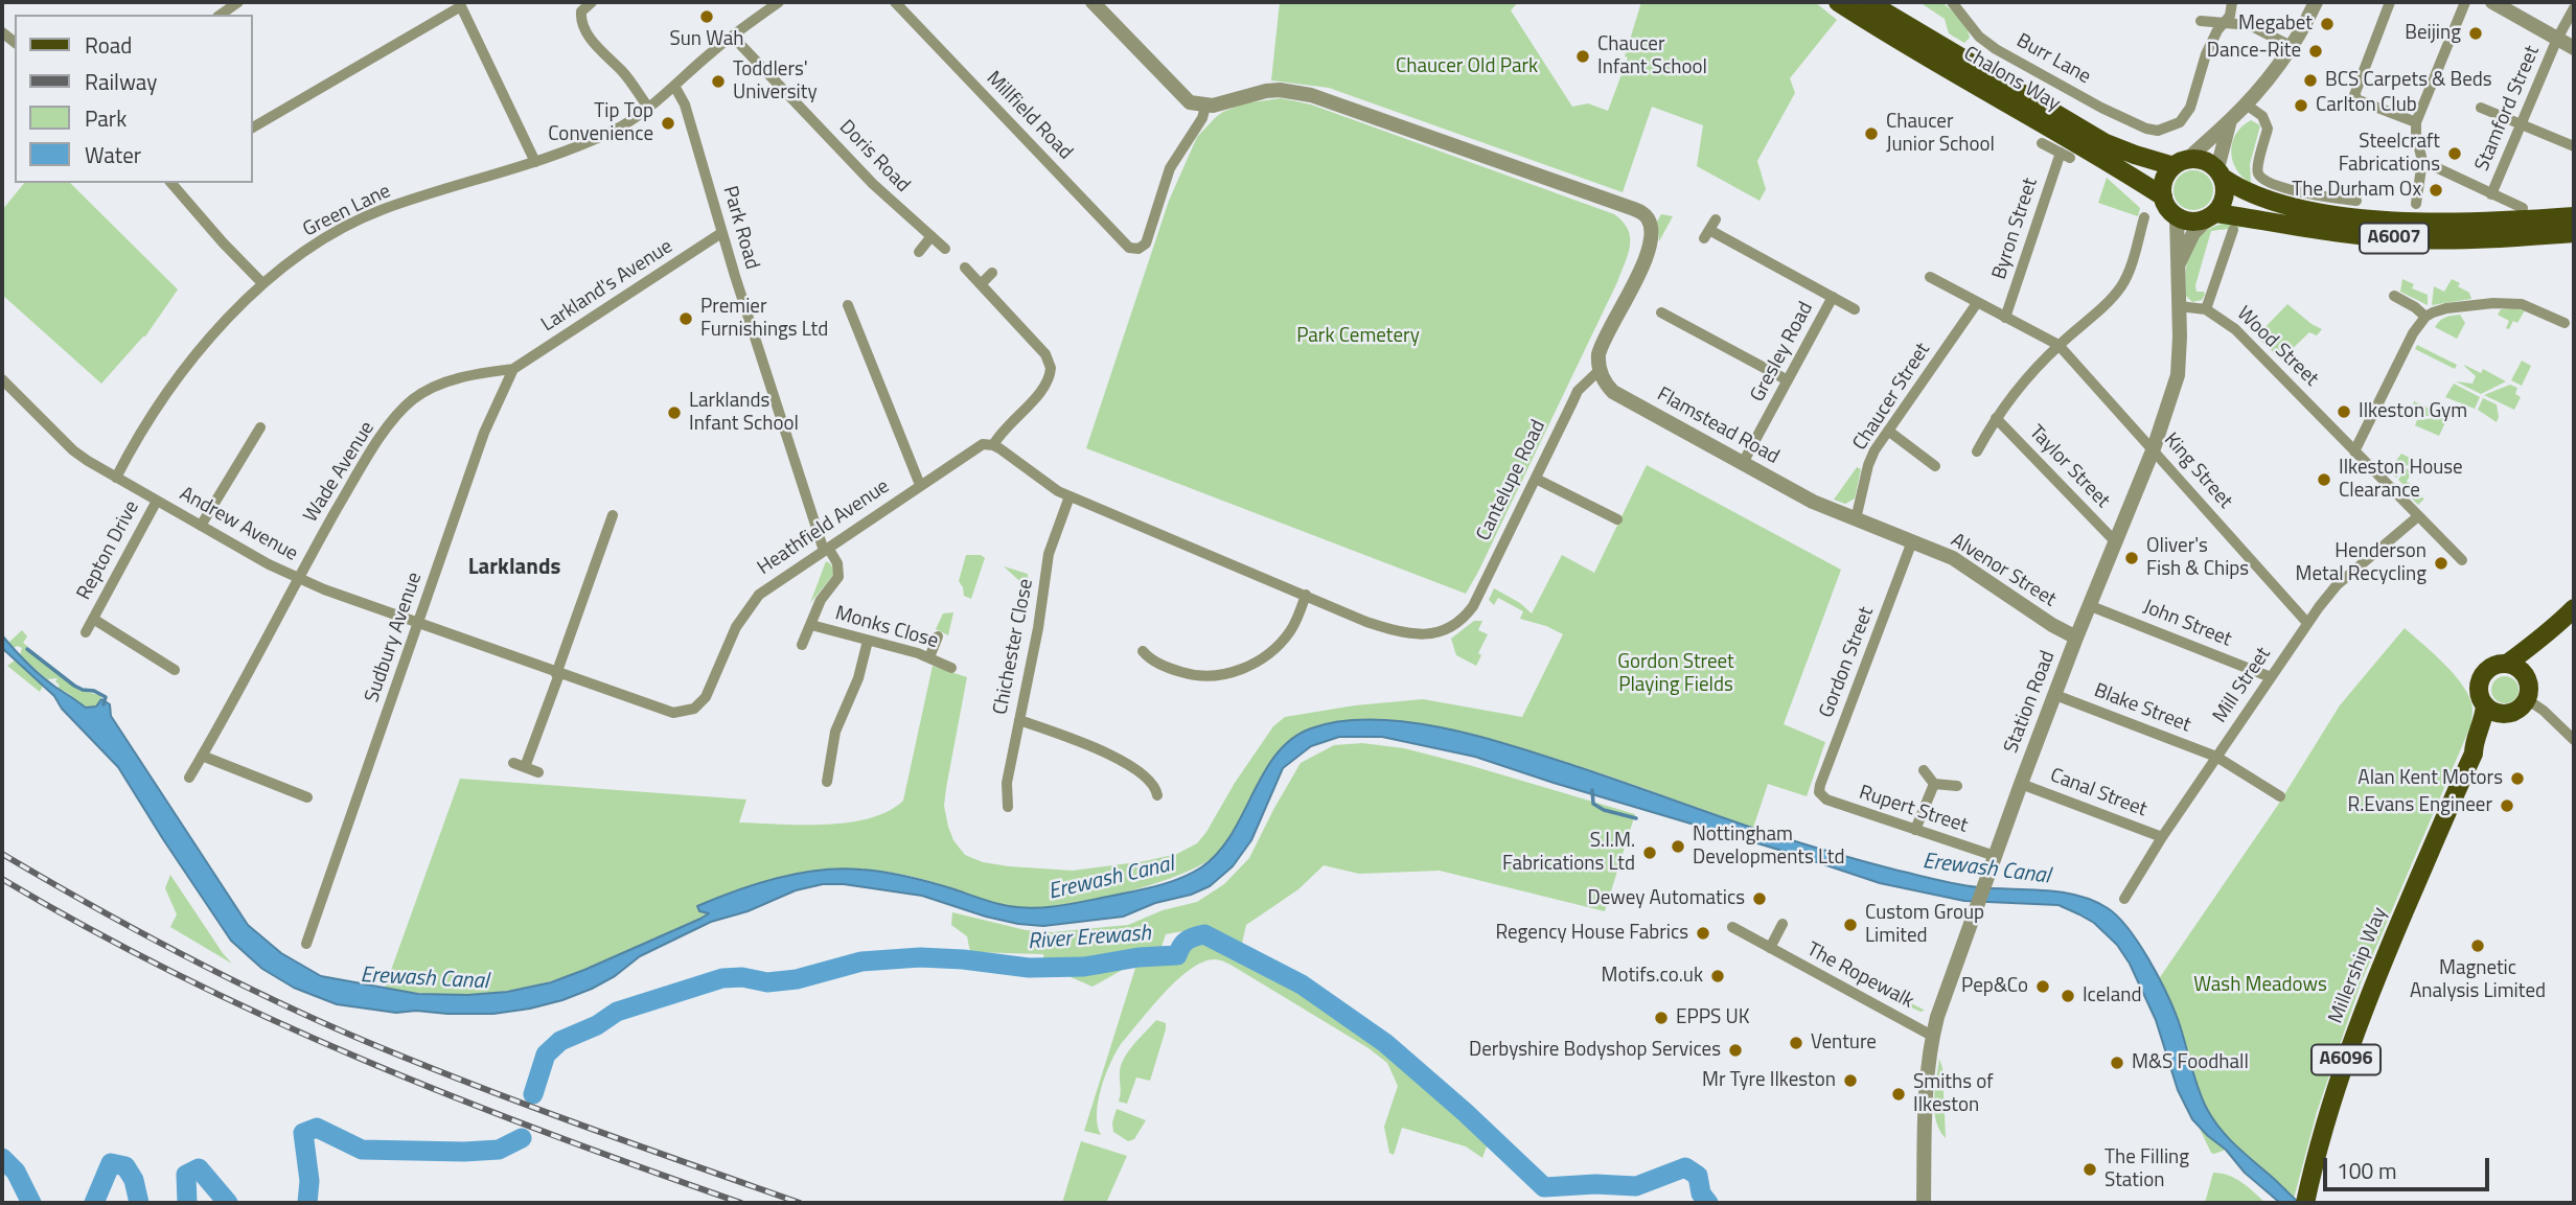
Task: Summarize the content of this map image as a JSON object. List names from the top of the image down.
{
  "streets": {
    "main road": [
      "Chalons Way",
      "A6007",
      "Millership Way",
      "A6096"
    ],
    "street": [
      "Burr Lane",
      "Stamford Street",
      "Millfield Road",
      "Doris Road",
      "Green Lane",
      "Park Road",
      "Byron Street",
      "Larkland's Avenue",
      "Wood Street",
      "Gresley Road",
      "Chaucer Street",
      "Flamstead Road",
      "Taylor Street",
      "King Street",
      "Wade Avenue",
      "Cantelupe Road",
      "Andrew Avenue",
      "Heathfield Avenue",
      "Repton Drive",
      "Alvenor Street",
      "John Street",
      "Monks Close",
      "Sudbury Avenue",
      "Chichester Close",
      "Gordon Street",
      "Mill Street",
      "Station Road",
      "Blake Street",
      "Canal Street",
      "Rupert Street",
      "The Ropewalk"
    ]
  },
  "crossings": [
    ["Chalons Way", "A6007"],
    ["Chalons Way", "Station Road"],
    ["Green Lane", "Park Road"],
    ["Green Lane", "Andrew Avenue"],
    ["Park Road", "Larkland's Avenue"],
    ["Park Road", "Heathfield Avenue"],
    ["Park Road", "Monks Close"],
    ["A6007", "Station Road"],
    ["Larkland's Avenue", "Wade Avenue"],
    ["Larkland's Avenue", "Sudbury Avenue"],
    ["Wood Street", "Mill Street"],
    ["Wood Street", "Station Road"],
    ["Gresley Road", "Flamstead Road"],
    ["Chaucer Street", "Alvenor Street"],
    ["Flamstead Road", "Cantelupe Road"],
    ["Flamstead Road", "Alvenor Street"],
    ["Taylor Street", "Station Road"],
    ["King Street", "Mill Street"],
    ["King Street", "Station Road"],
    ["Wade Avenue", "Andrew Avenue"],
    ["Wade Avenue", "Sudbury Avenue"],
    ["Cantelupe Road", "Heathfield Avenue"],
    ["Cantelupe Road", "Chichester Close"],
    ["Andrew Avenue", "Heathfield Avenue"],
    ["Andrew Avenue", "Repton Drive"],
    ["Andrew Avenue", "Sudbury Avenue"],
    ["Heathfield Avenue", "Monks Close"],
    ["Alvenor Street", "Gordon Street"],
    ["Alvenor Street", "Station Road"],
    ["John Street", "Mill Street"],
    ["John Street", "Station Road"],
    ["Gordon Street", "Rupert Street"],
    ["Mill Street", "Blake Street"],
    ["Mill Street", "Canal Street"],
    ["Station Road", "Blake Street"],
    ["Station Road", "Canal Street"],
    ["Station Road", "Rupert Street"],
    ["Station Road", "The Ropewalk"],
    ["Millership Way", "A6096"]
  ],
  "districts": ["Larklands"],
  "water": ["Erewash Canal", "River Erewash"],
  "parks": [
    "Chaucer Old Park",
    "Park Cemetery",
    "Gordon Street Playing Fields",
    "Wash Meadows"
  ],
  "places": [
    "Sun Wah",
    "Megabet",
    "Beijing",
    "Dance-Rite",
    "Chaucer Infant School",
    "BCS Carpets & Beds",
    "Toddlers' University",
    "Carlton Club",
    "Tip Top Convenience",
    "Chaucer Junior School",
    "Steelcraft Fabrications",
    "The Durham Ox",
    "Premier Furnishings Ltd",
    "Ilkeston Gym",
    "Larklands Infant School",
    "Ilkeston House Clearance",
    "Oliver's Fish & Chips",
    "Henderson Metal Recycling",
    "Alan Kent Motors",
    "R.Evans Engineer",
    "Nottingham Developments Ltd",
    "S.I.M. Fabrications Ltd",
    "Dewey Automatics",
    "Custom Group Limited",
    "Regency House Fabrics",
    "Magnetic Analysis Limited",
    "Motifs.co.uk",
    "Pep&Co",
    "Iceland",
    "EPPS UK",
    "Venture",
    "Derbyshire Bodyshop Services",
    "M&S Foodhall",
    "Mr Tyre Ilkeston",
    "Smiths of Ilkeston",
    "The Filling Station"
  ],
  "legend": [
    "Road",
    "Railway",
    "Park",
    "Water"
  ],
  "scale_bar": "100 m"
}
